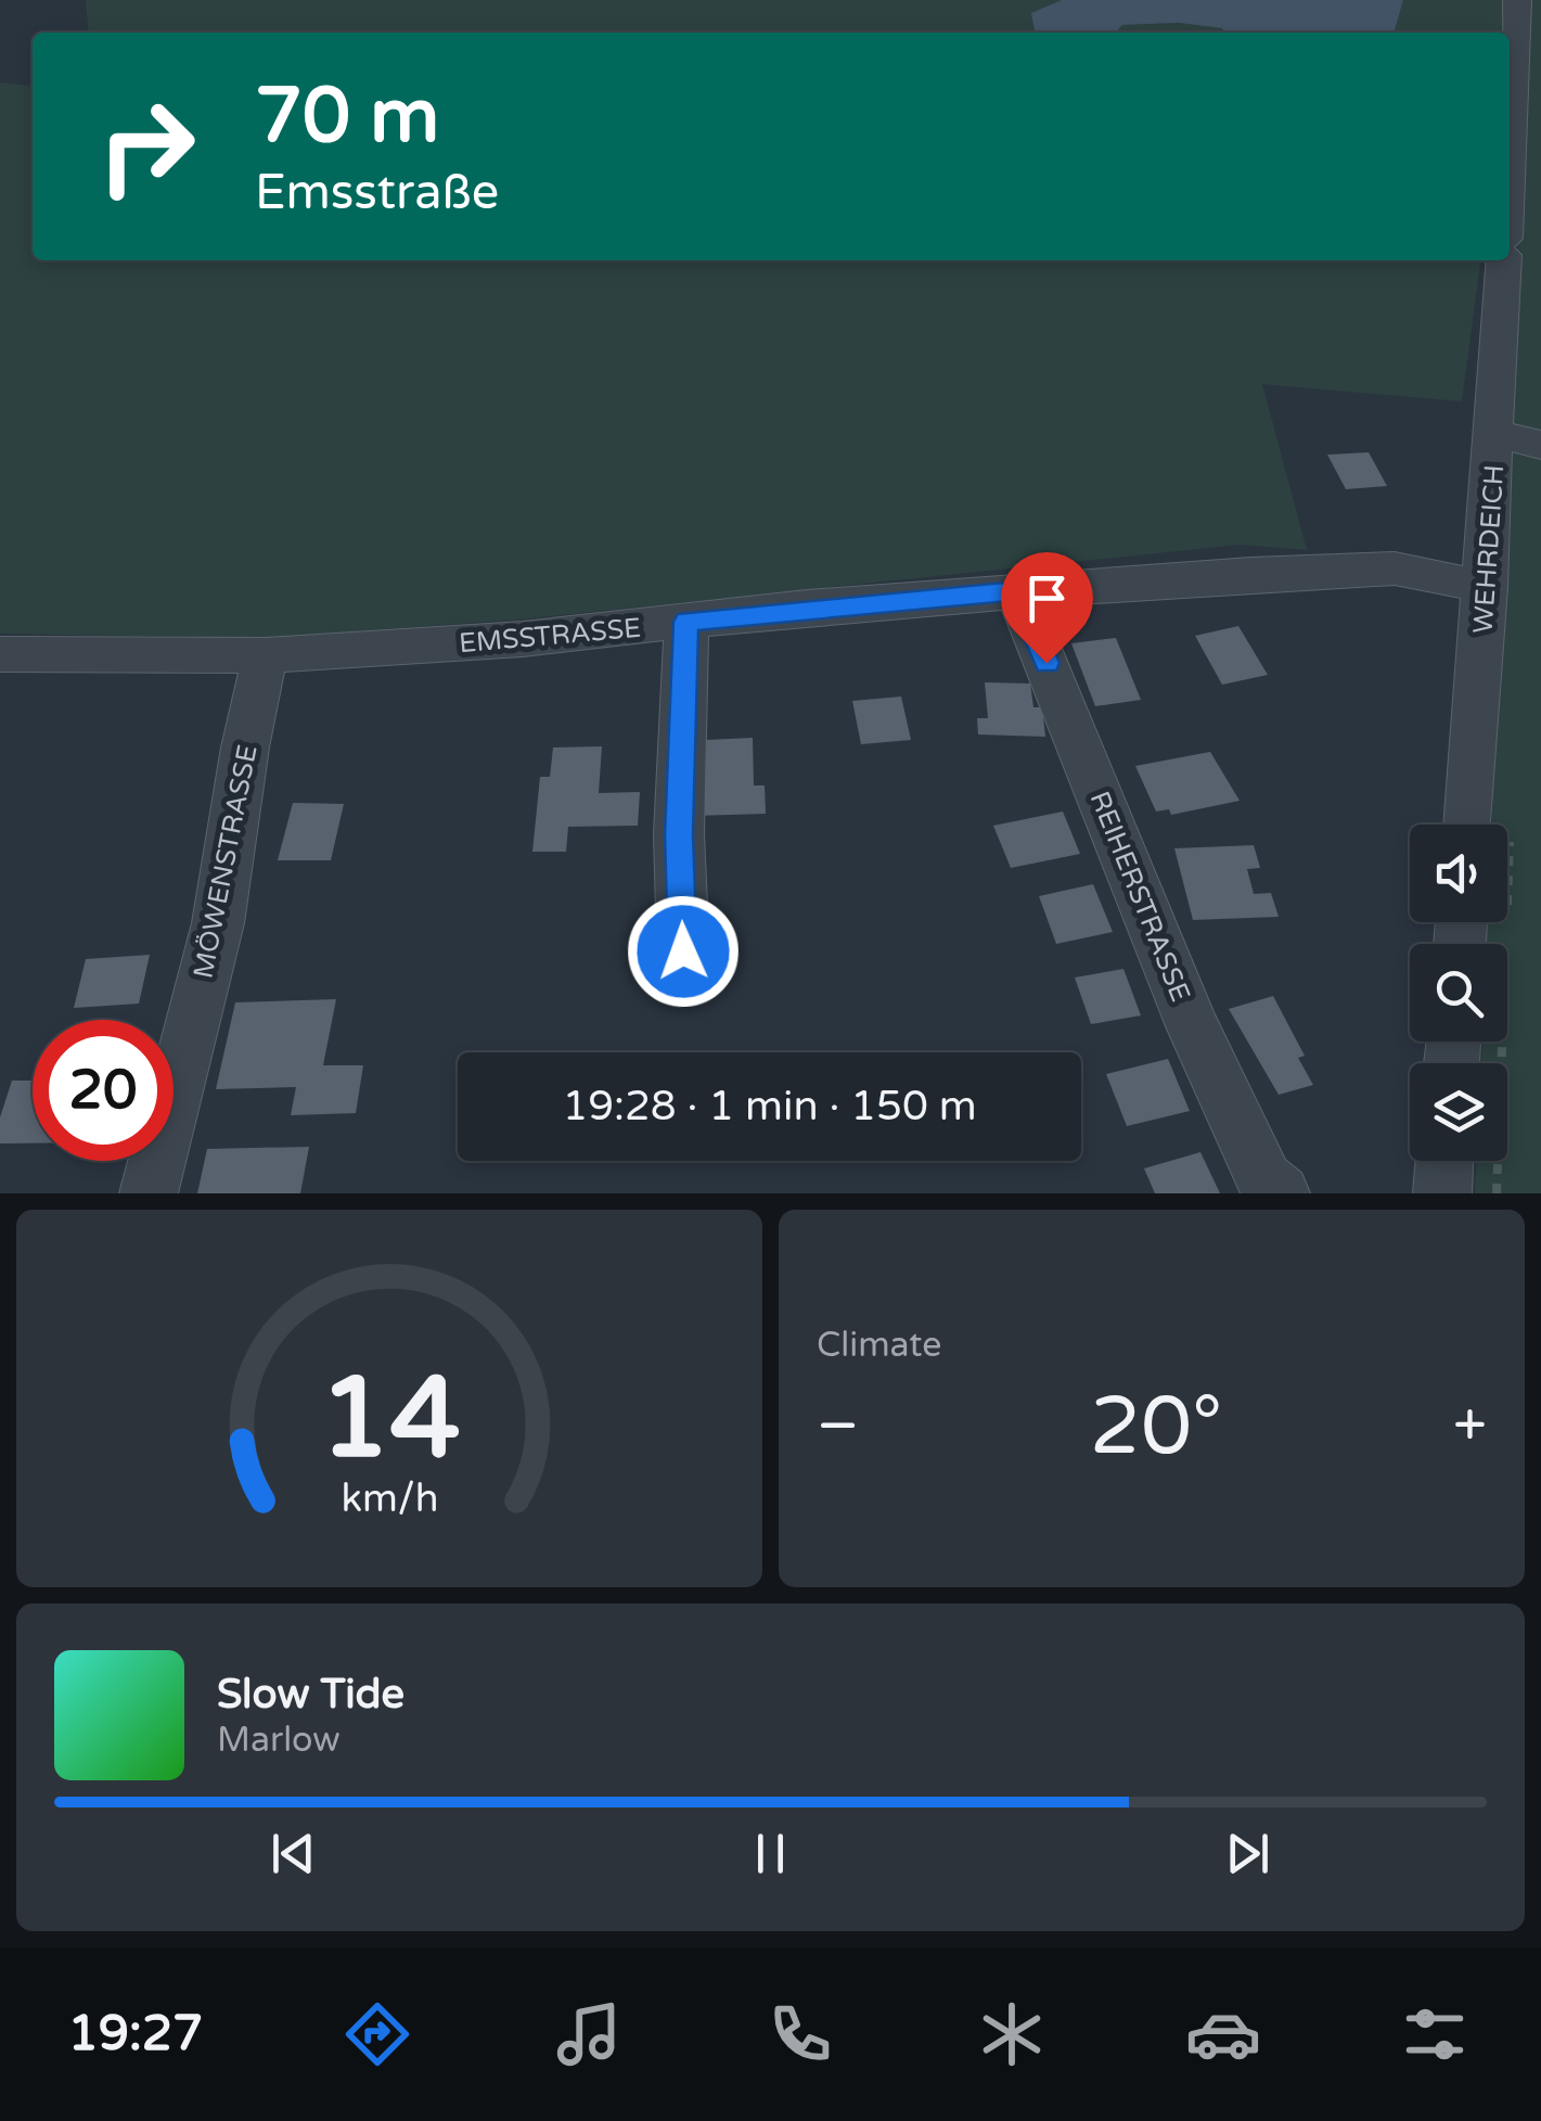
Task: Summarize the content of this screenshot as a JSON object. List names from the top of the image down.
{
  "streets": {
    "street": [
      "WEHRDEICH",
      "EMSSTRASSE",
      "MÖWENSTRASSE",
      "REIHERSTRASSE"
    ]
  },
  "crossings": [
    ["WEHRDEICH", "EMSSTRASSE"],
    ["EMSSTRASSE", "MÖWENSTRASSE"],
    ["EMSSTRASSE", "REIHERSTRASSE"]
  ],
  "page": {
    "turn": ["70 m", "Emsstraße"],
    "limit": "20",
    "trip": "19:28 · 1 min · 150 m",
    "tile": "Climate",
    "heat": ["−", "20°", "+"],
    "song": ["Slow Tide", "Marlow"],
    "tabs": "19:27",
    "gauge": ["14", "km/h"]
  }
}
